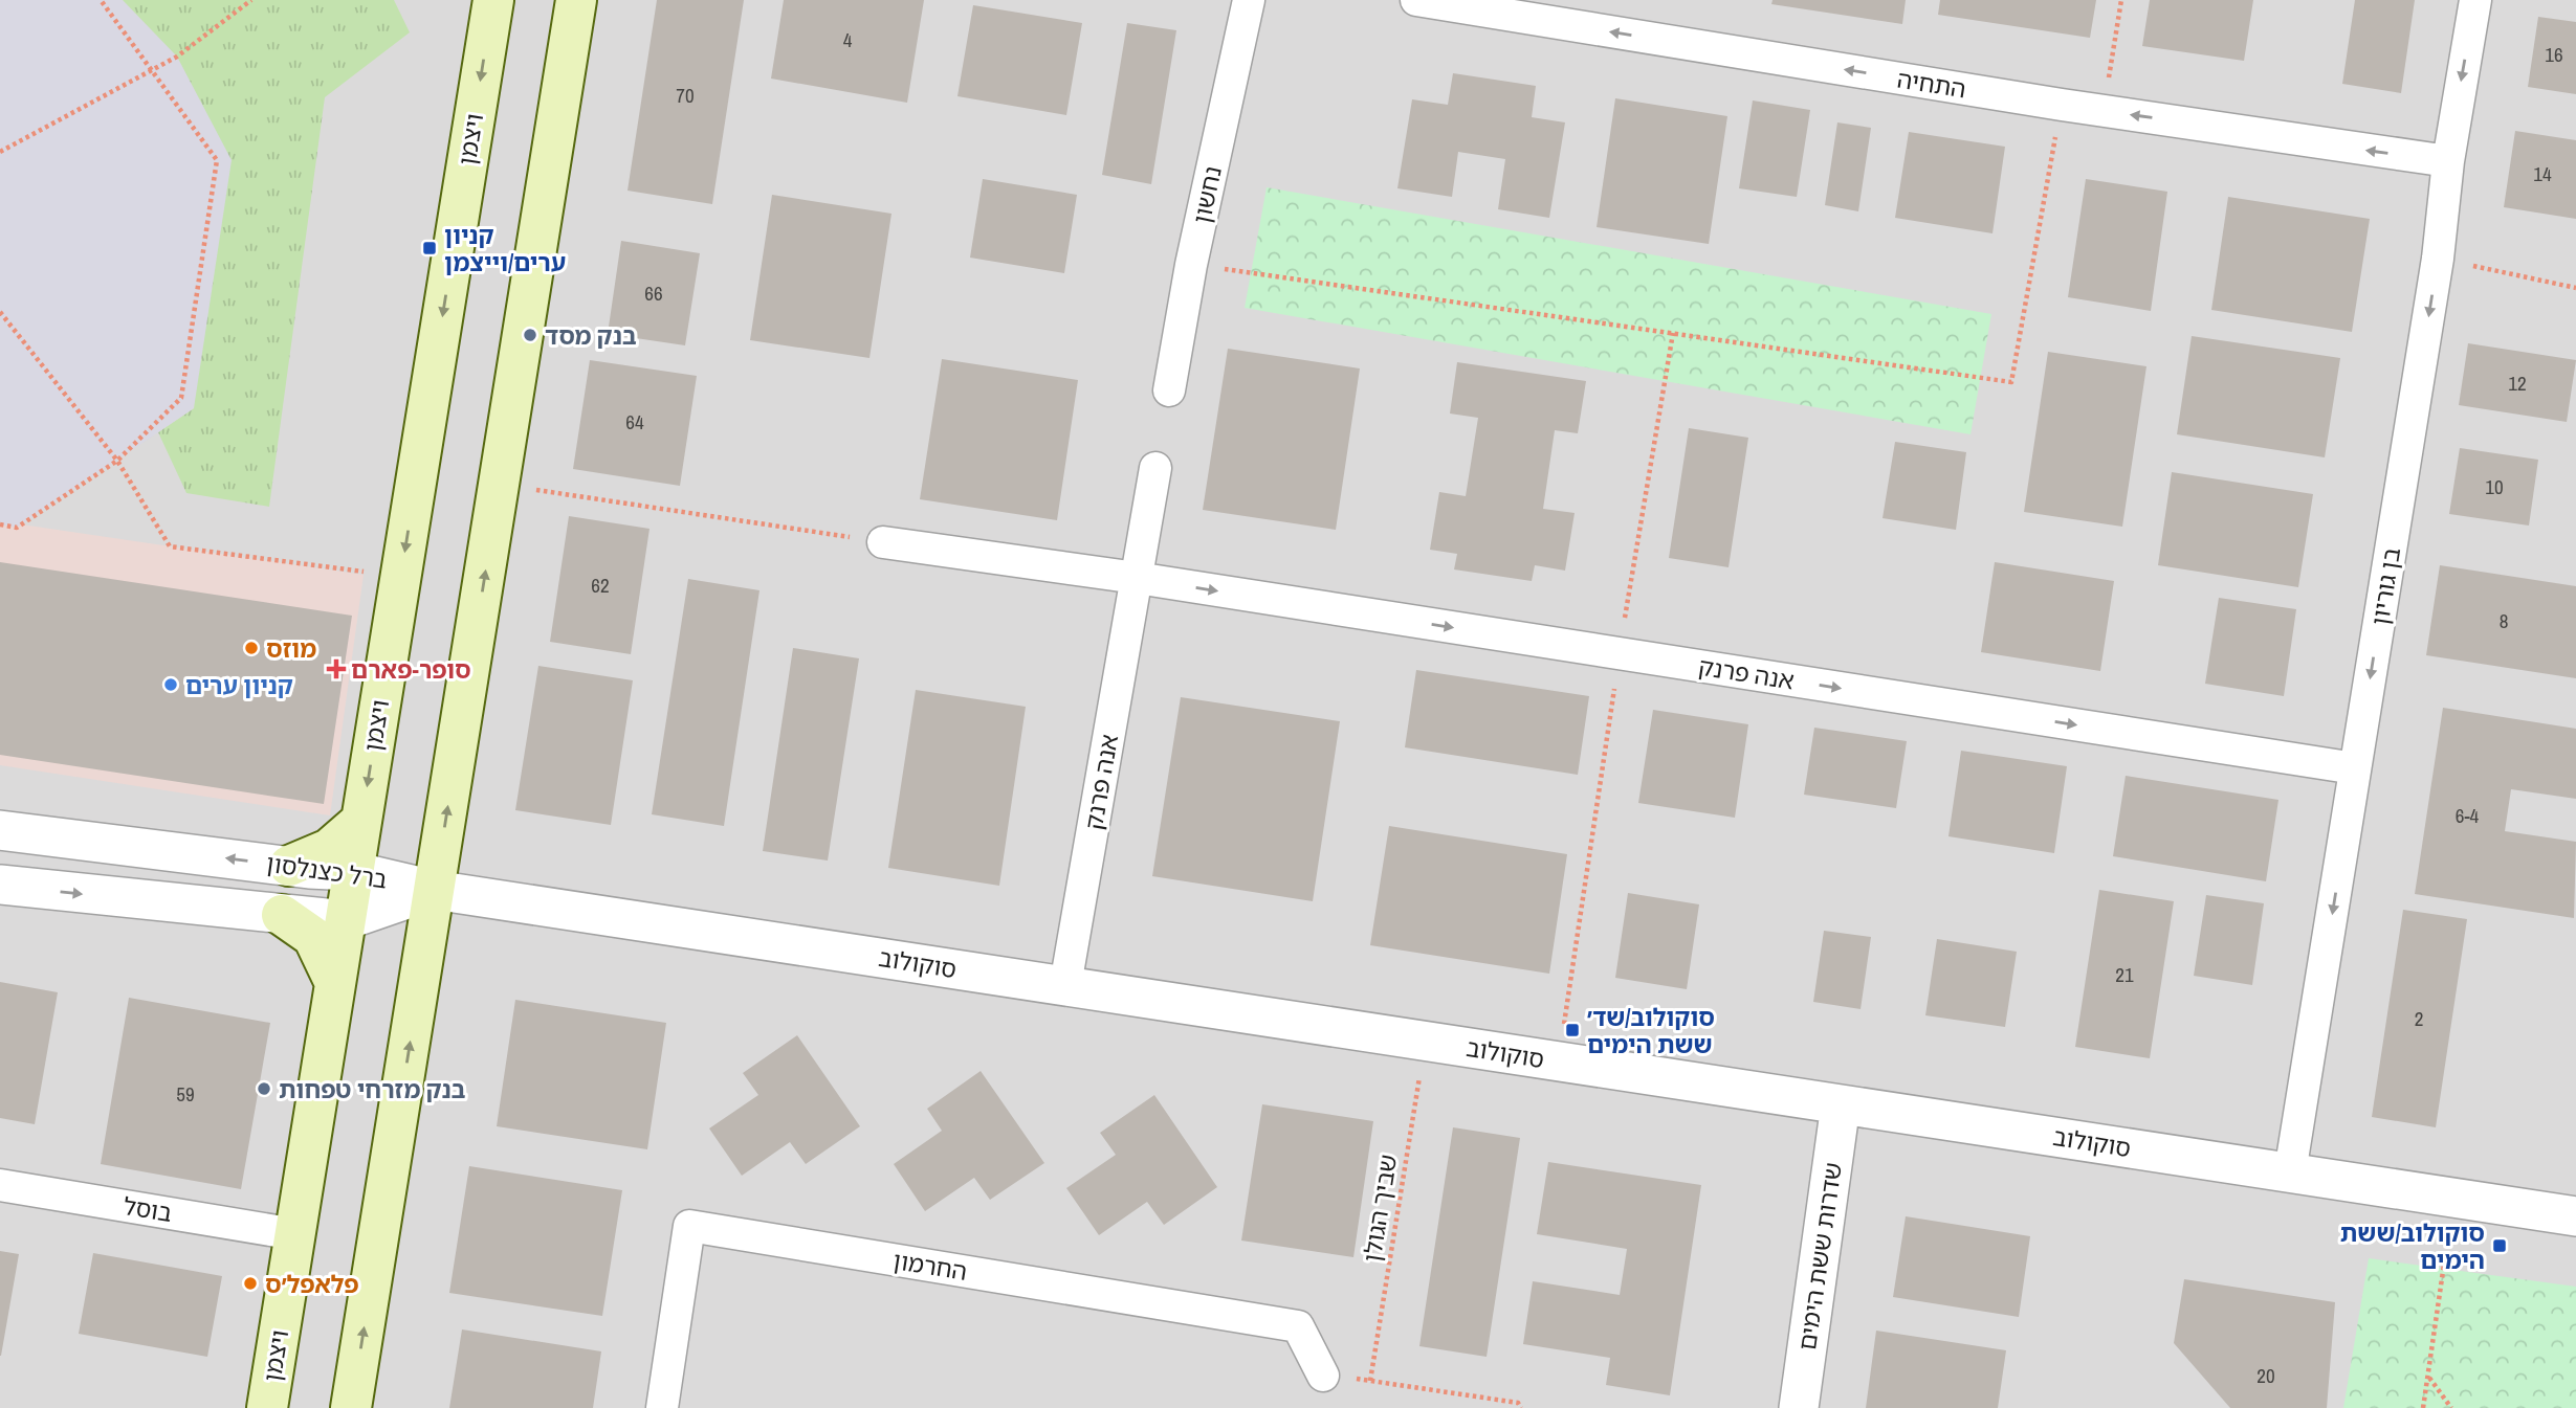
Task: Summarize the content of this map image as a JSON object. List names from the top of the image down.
{
  "streets": {
    "main road": ["ויצמן"],
    "street": [
      "התחיה",
      "נחשון",
      "בן גוריון",
      "אנה פרנק",
      "ברל כצנלסון",
      "סוקולוב",
      "בוסל",
      "שדרות ששת הימים",
      "החרמון"
    ],
    "path": ["שביך הגולן"]
  },
  "crossings": [
    ["התחיה", "בן גוריון"],
    ["ויצמן", "ברל כצנלסון"],
    ["ויצמן", "בוסל"],
    ["בן גוריון", "אנה פרנק"],
    ["בן גוריון", "סוקולוב"],
    ["אנה פרנק", "סוקולוב"],
    ["ברל כצנלסון", "סוקולוב"],
    ["סוקולוב", "שביך הגולן"],
    ["סוקולוב", "שדרות ששת הימים"]
  ],
  "one_way": ["התחיה", "בן גוריון", "אנה פרנק"],
  "places": {
    "transit": ["קניון ערים/וייצמן", "סוקולוב/שד׳ ששת הימים", "סוקולוב/ששת הימים"],
    "other": [
      "בנק מסד",
      "מוזס",
      "קניון ערים",
      "בנק מזרחי טפחות",
      "פלאפל׳ס"
    ],
    "health": ["סופר-פארם"]
  },
  "house_numbers": [
    "4",
    "16",
    "70",
    "14",
    "66",
    "12",
    "64",
    "10",
    "62",
    "8",
    "6-4",
    "21",
    "2",
    "59",
    "20"
  ]
}
